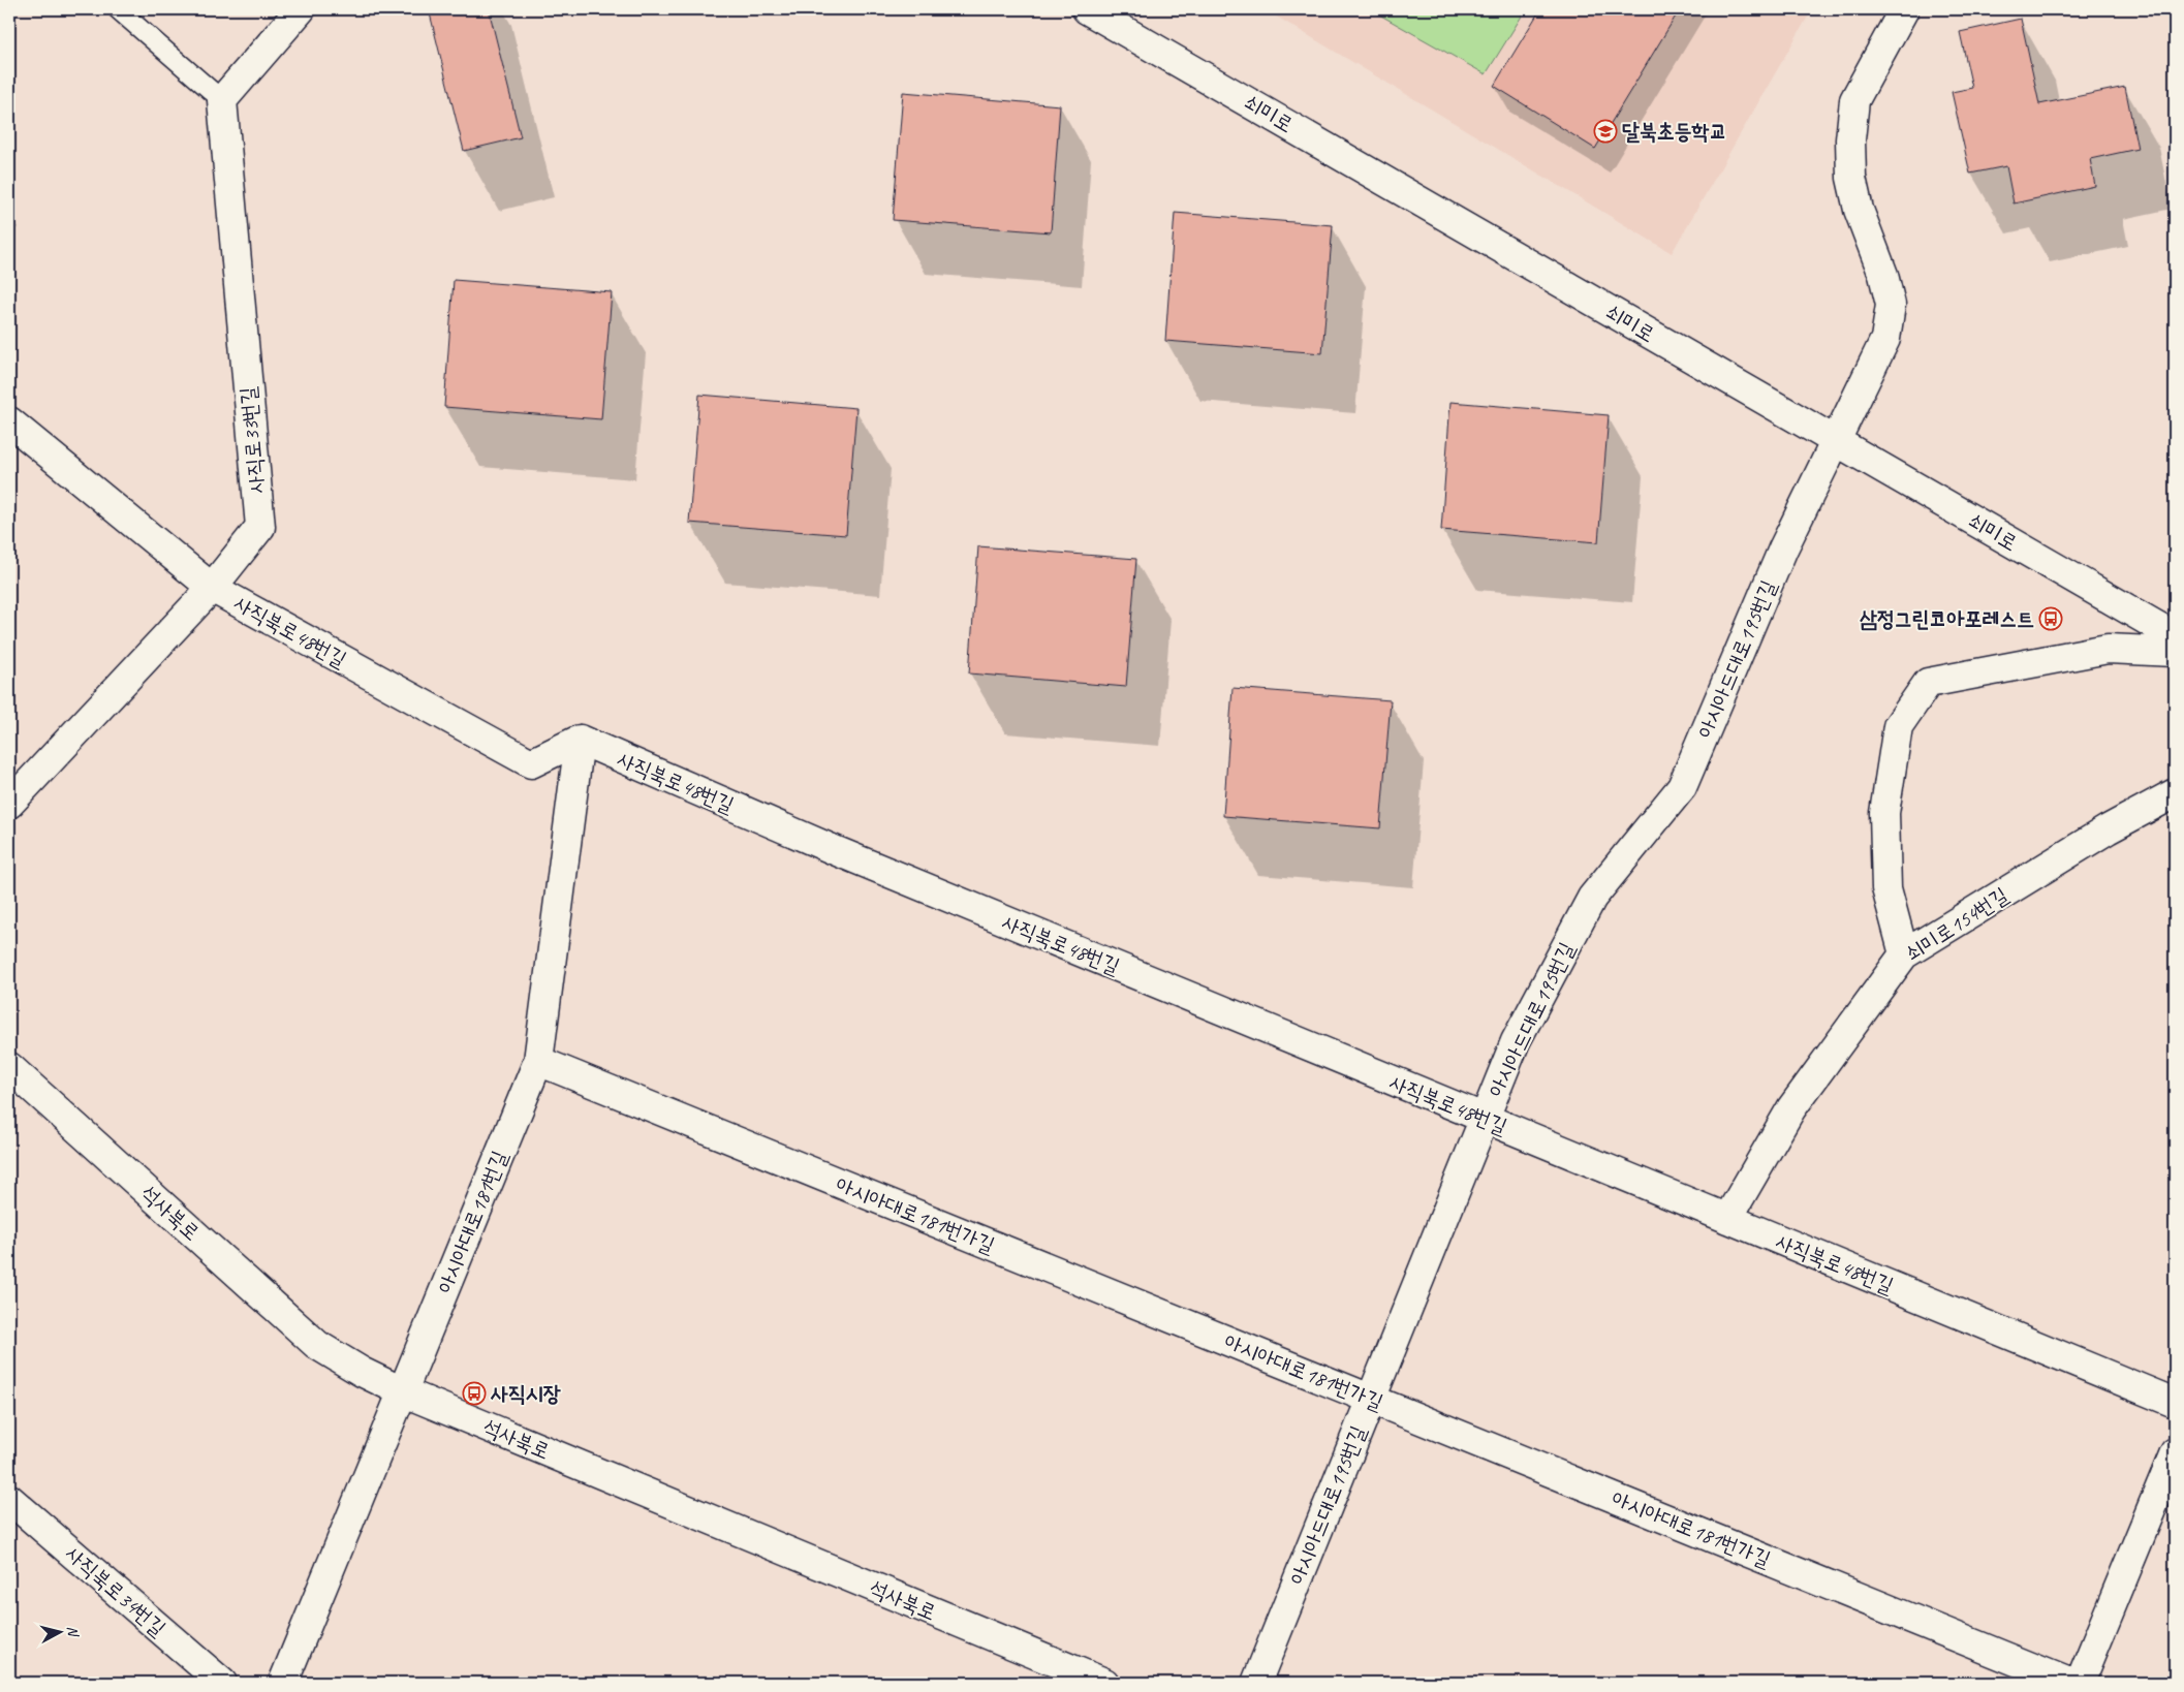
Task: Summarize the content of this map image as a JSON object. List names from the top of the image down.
{
  "streets": {
    "street": [
      "쇠미로",
      "사직로33번길",
      "사직북로48번길",
      "아시아드대로195번길",
      "쇠미로154번길",
      "석사북로",
      "아시아대로181번가길",
      "아시아대로181번길",
      "사직북로34번길"
    ]
  },
  "crossings": [
    ["쇠미로", "아시아드대로195번길"],
    ["사직로33번길", "사직북로48번길"],
    ["사직북로48번길", "아시아드대로195번길"],
    ["사직북로48번길", "쇠미로154번길"],
    ["사직북로48번길", "아시아대로181번길"],
    ["아시아드대로195번길", "아시아대로181번가길"],
    ["석사북로", "아시아대로181번길"],
    ["아시아대로181번가길", "아시아대로181번길"]
  ],
  "places": {
    "school or university": ["달북초등학교"],
    "bus stop": ["삼정그린코아포레스트", "사직시장"]
  },
  "north": "right"
}
